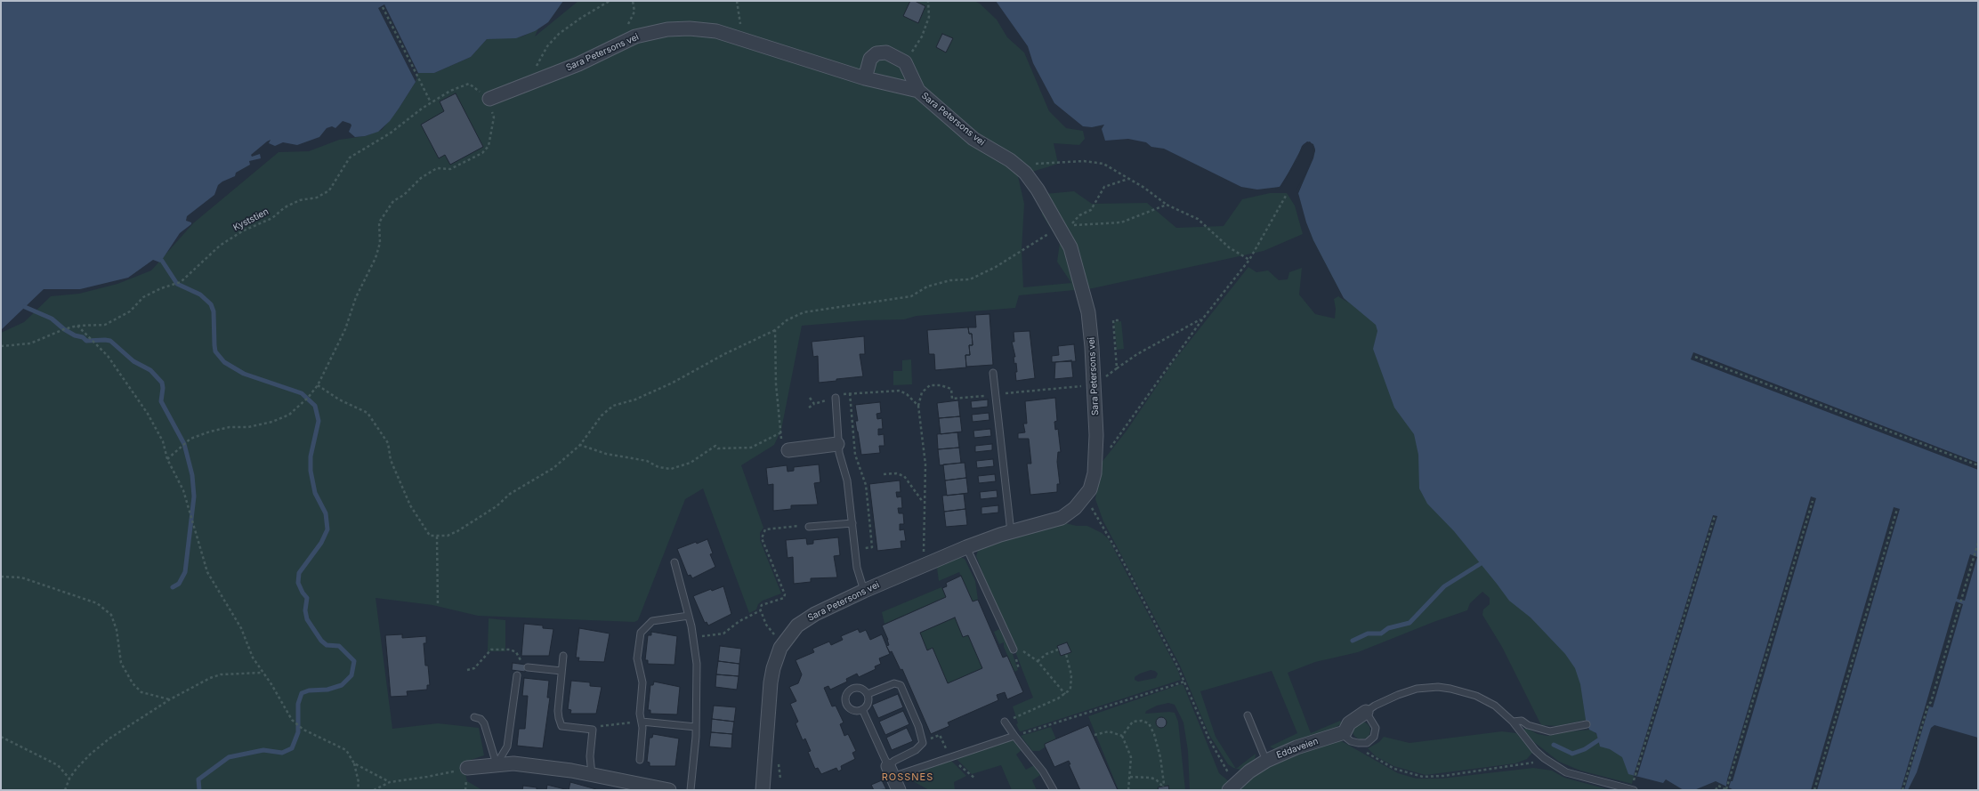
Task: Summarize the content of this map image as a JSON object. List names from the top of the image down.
{
  "streets": {
    "street": ["Sara Petersons vei", "Eddaveien"],
    "path": ["Kyststien"]
  },
  "crossings": [
    ["Sara Petersons vei", "Kyststien"]
  ],
  "districts": ["ROSSNES"]
}
